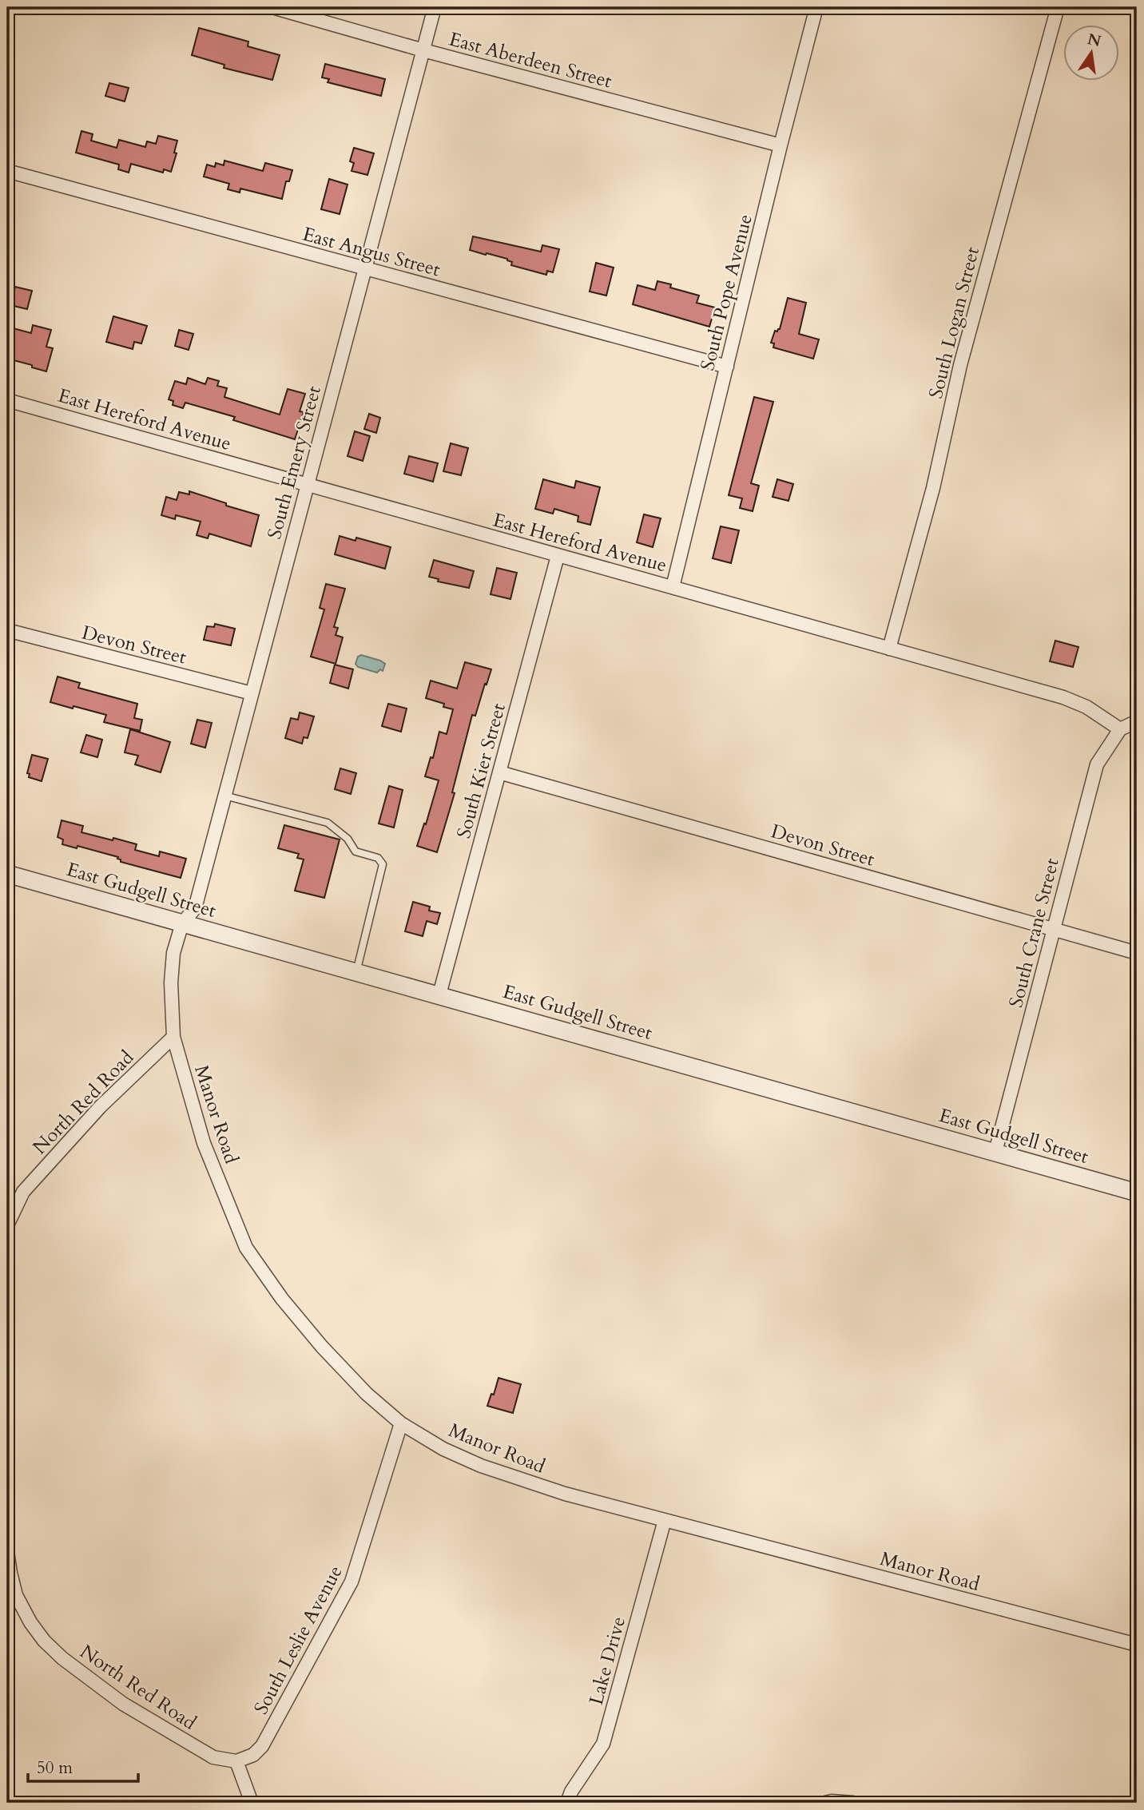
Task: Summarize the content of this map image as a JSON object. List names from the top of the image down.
{
  "streets": {
    "street": [
      "East Aberdeen Street",
      "East Angus Street",
      "South Pope Avenue",
      "South Logan Street",
      "East Hereford Avenue",
      "South Emery Street",
      "Devon Street",
      "South Kier Street",
      "East Gudgell Street",
      "South Crane Street",
      "North Red Road",
      "Manor Road",
      "South Leslie Avenue",
      "Lake Drive"
    ]
  },
  "crossings": [
    ["East Aberdeen Street", "South Pope Avenue"],
    ["East Aberdeen Street", "South Emery Street"],
    ["East Angus Street", "South Pope Avenue"],
    ["East Angus Street", "South Emery Street"],
    ["South Pope Avenue", "East Hereford Avenue"],
    ["South Logan Street", "East Hereford Avenue"],
    ["East Hereford Avenue", "South Emery Street"],
    ["East Hereford Avenue", "South Kier Street"],
    ["East Hereford Avenue", "South Crane Street"],
    ["South Emery Street", "Devon Street"],
    ["South Emery Street", "East Gudgell Street"],
    ["South Emery Street", "Manor Road"],
    ["Devon Street", "South Kier Street"],
    ["Devon Street", "South Crane Street"],
    ["South Kier Street", "East Gudgell Street"],
    ["East Gudgell Street", "South Crane Street"],
    ["East Gudgell Street", "Manor Road"],
    ["North Red Road", "Manor Road"],
    ["North Red Road", "South Leslie Avenue"],
    ["Manor Road", "South Leslie Avenue"],
    ["Manor Road", "Lake Drive"]
  ],
  "scale_bar": "50 m",
  "north": "top"
}
